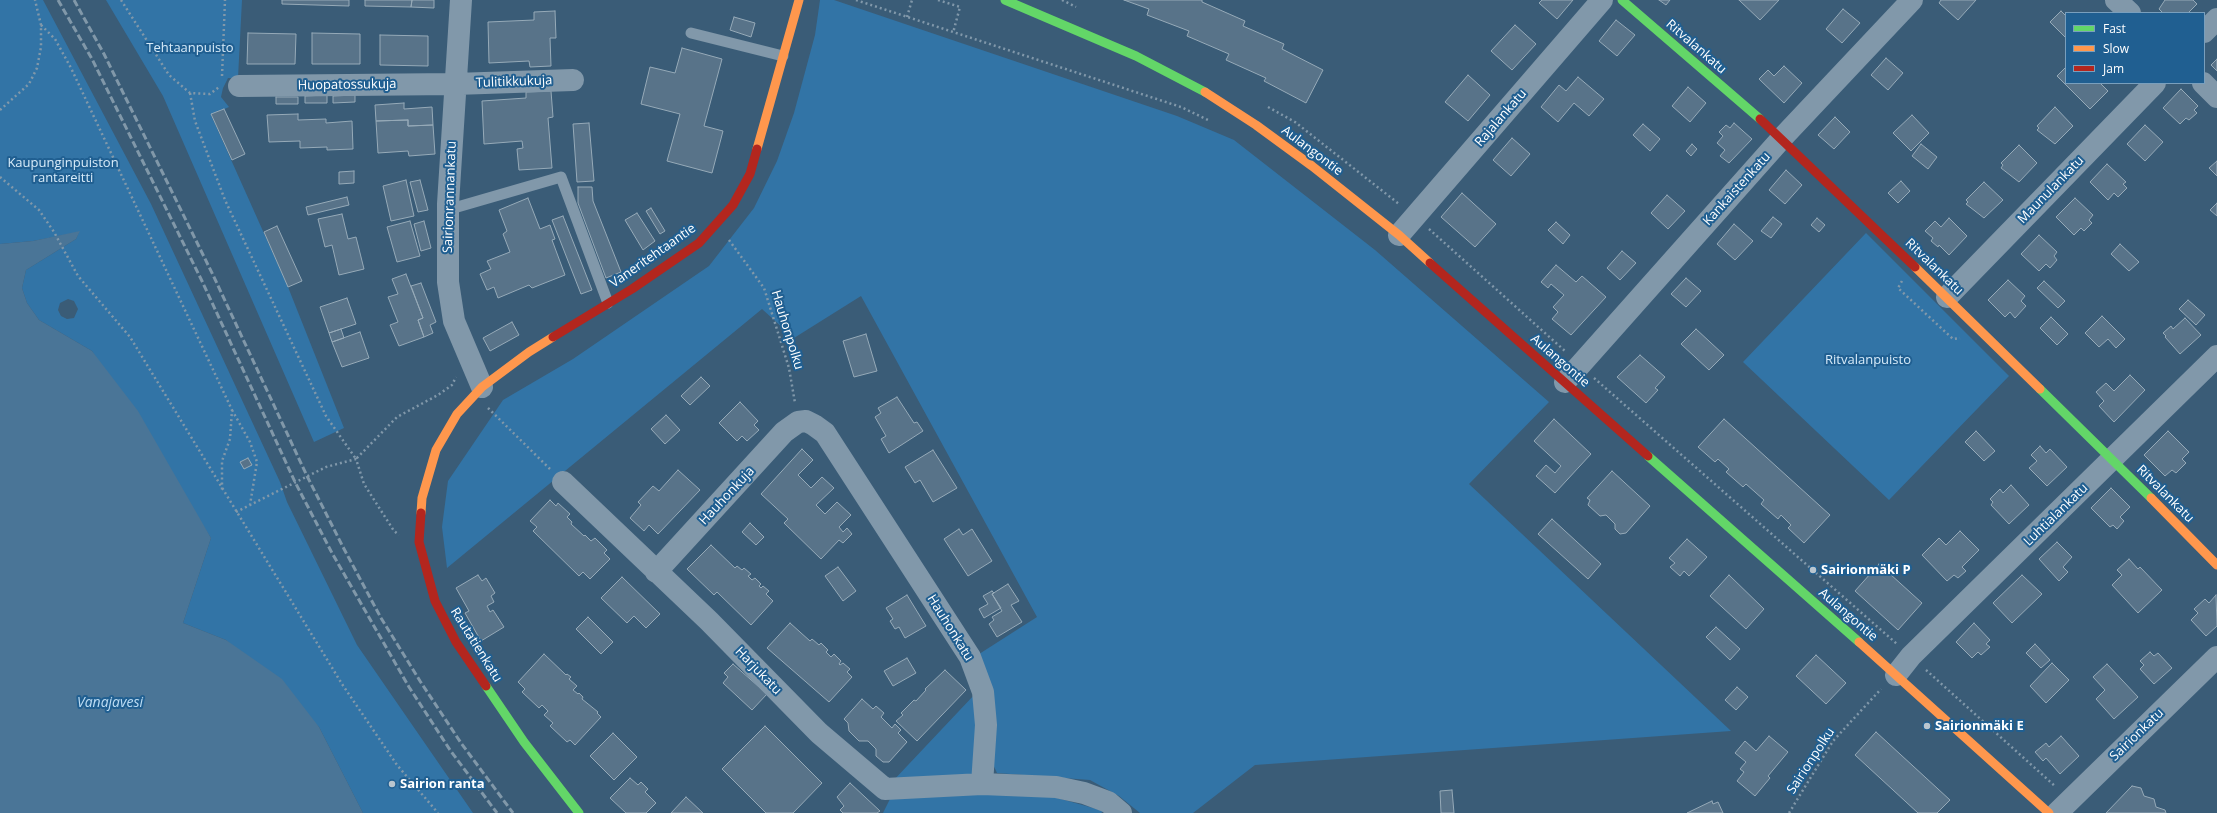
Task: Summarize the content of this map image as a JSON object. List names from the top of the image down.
{
  "streets": {
    "street": [
      "Ritvalankatu",
      "Tulitikkukuja",
      "Huopatossukuja",
      "Rajalankatu",
      "Aulangontie",
      "Kankaistenkatu",
      "Maunulankatu",
      "Sairionrannankatu",
      "Vaneritehtaantie",
      "Hauhonkuja",
      "Luhtialankatu",
      "Hauhonkatu",
      "Rautatienkatu",
      "Harjukatu",
      "Sairionkatu"
    ],
    "path": ["Hauhonpolku", "Sairionpolku"]
  },
  "crossings": [
    ["Ritvalankatu", "Kankaistenkatu"],
    ["Ritvalankatu", "Maunulankatu"],
    ["Ritvalankatu", "Luhtialankatu"],
    ["Tulitikkukuja", "Huopatossukuja"],
    ["Tulitikkukuja", "Sairionrannankatu"],
    ["Huopatossukuja", "Sairionrannankatu"],
    ["Rajalankatu", "Aulangontie"],
    ["Aulangontie", "Kankaistenkatu"],
    ["Aulangontie", "Luhtialankatu"],
    ["Aulangontie", "Sairionpolku"],
    ["Sairionrannankatu", "Vaneritehtaantie"],
    ["Sairionrannankatu", "Rautatienkatu"],
    ["Vaneritehtaantie", "Rautatienkatu"],
    ["Hauhonpolku", "Hauhonkuja"],
    ["Hauhonpolku", "Hauhonkatu"],
    ["Hauhonkuja", "Hauhonkatu"],
    ["Hauhonkuja", "Harjukatu"],
    ["Luhtialankatu", "Sairionpolku"],
    ["Hauhonkatu", "Harjukatu"]
  ],
  "water": ["Vanajavesi"],
  "parks": ["Tehtaanpuisto", "Kaupunginpuiston rantareitti", "Ritvalanpuisto"],
  "places": ["Sairionmäki P", "Sairionmäki E", "Sairion ranta"],
  "legend": ["Fast", "Slow", "Jam"]
}
